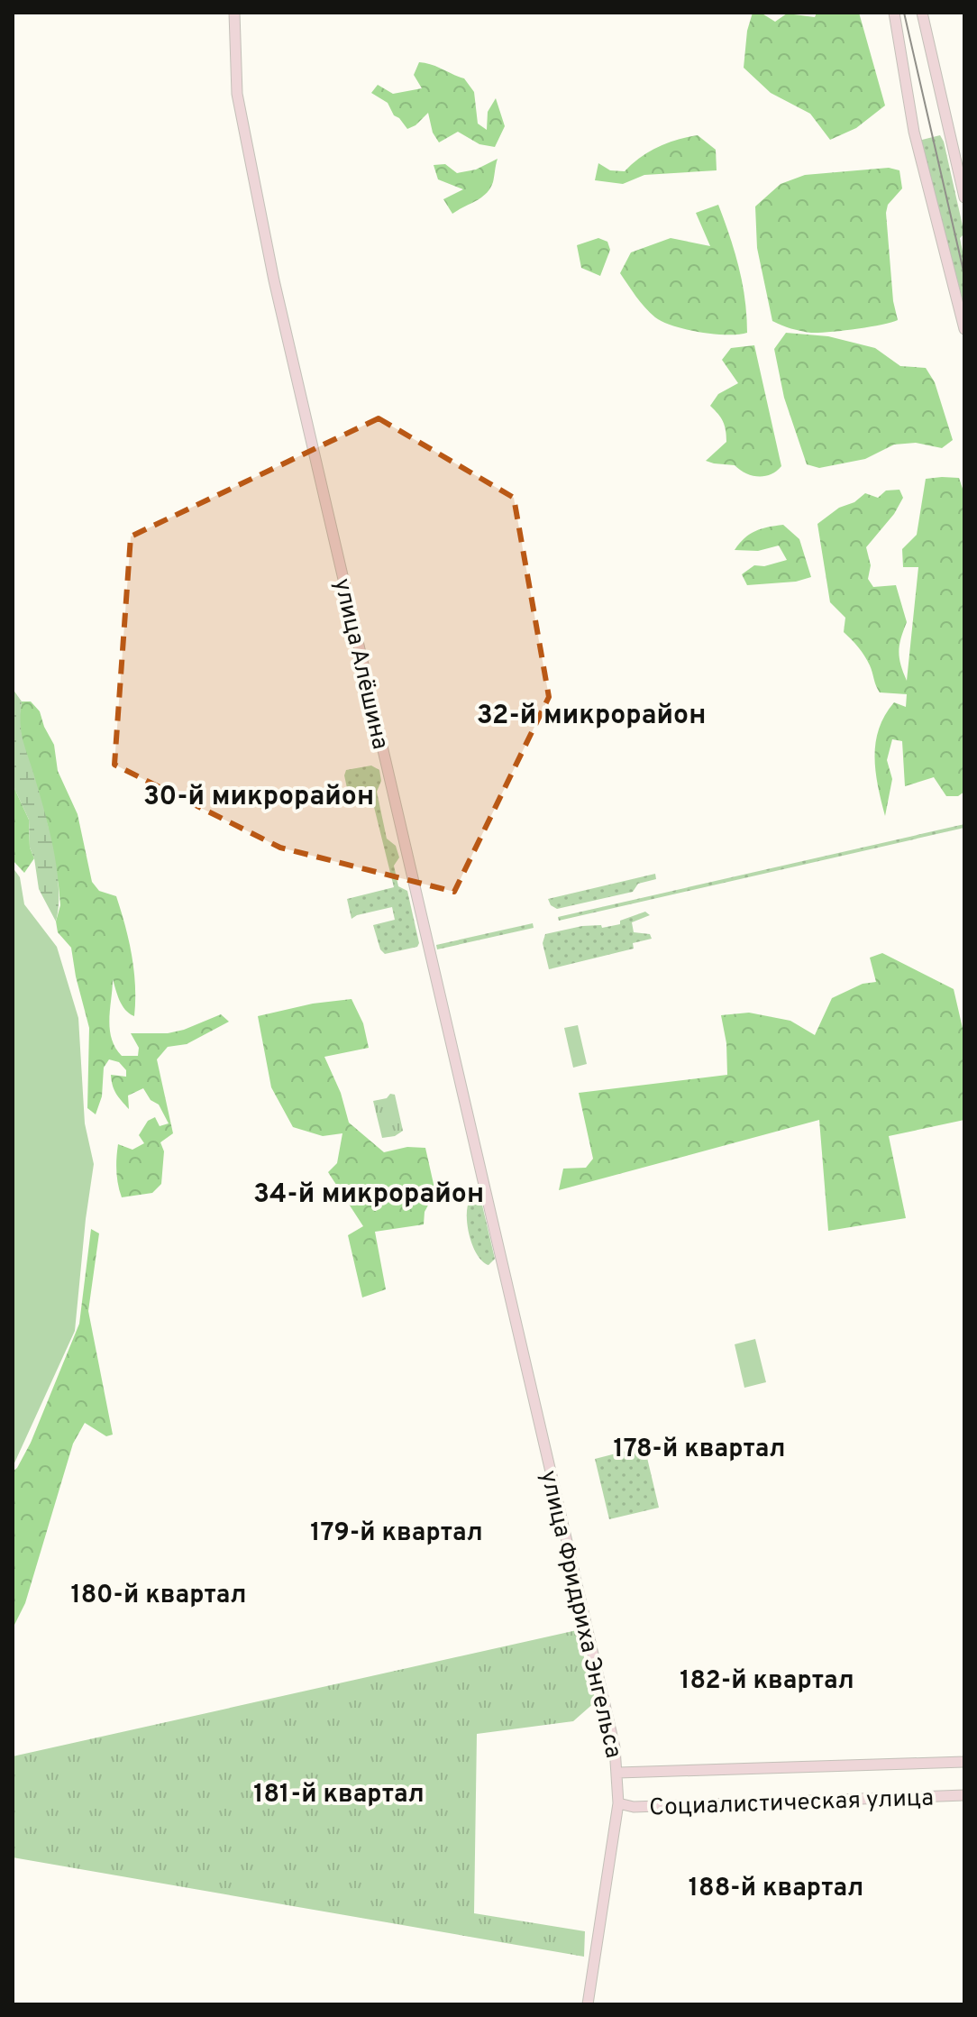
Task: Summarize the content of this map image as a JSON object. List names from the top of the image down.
{
  "streets": {
    "street": ["улица Алёшина", "улица Фридриха Энгельса", "Социалистическая улица"]
  },
  "crossings": [
    ["улица Алёшина", "улица Фридриха Энгельса"],
    ["улица Фридриха Энгельса", "Социалистическая улица"]
  ],
  "districts": [
    "32-й микрорайон",
    "30-й микрорайон",
    "34-й микрорайон",
    "178-й квартал",
    "179-й квартал",
    "180-й квартал",
    "182-й квартал",
    "181-й квартал",
    "188-й квартал"
  ]
}
